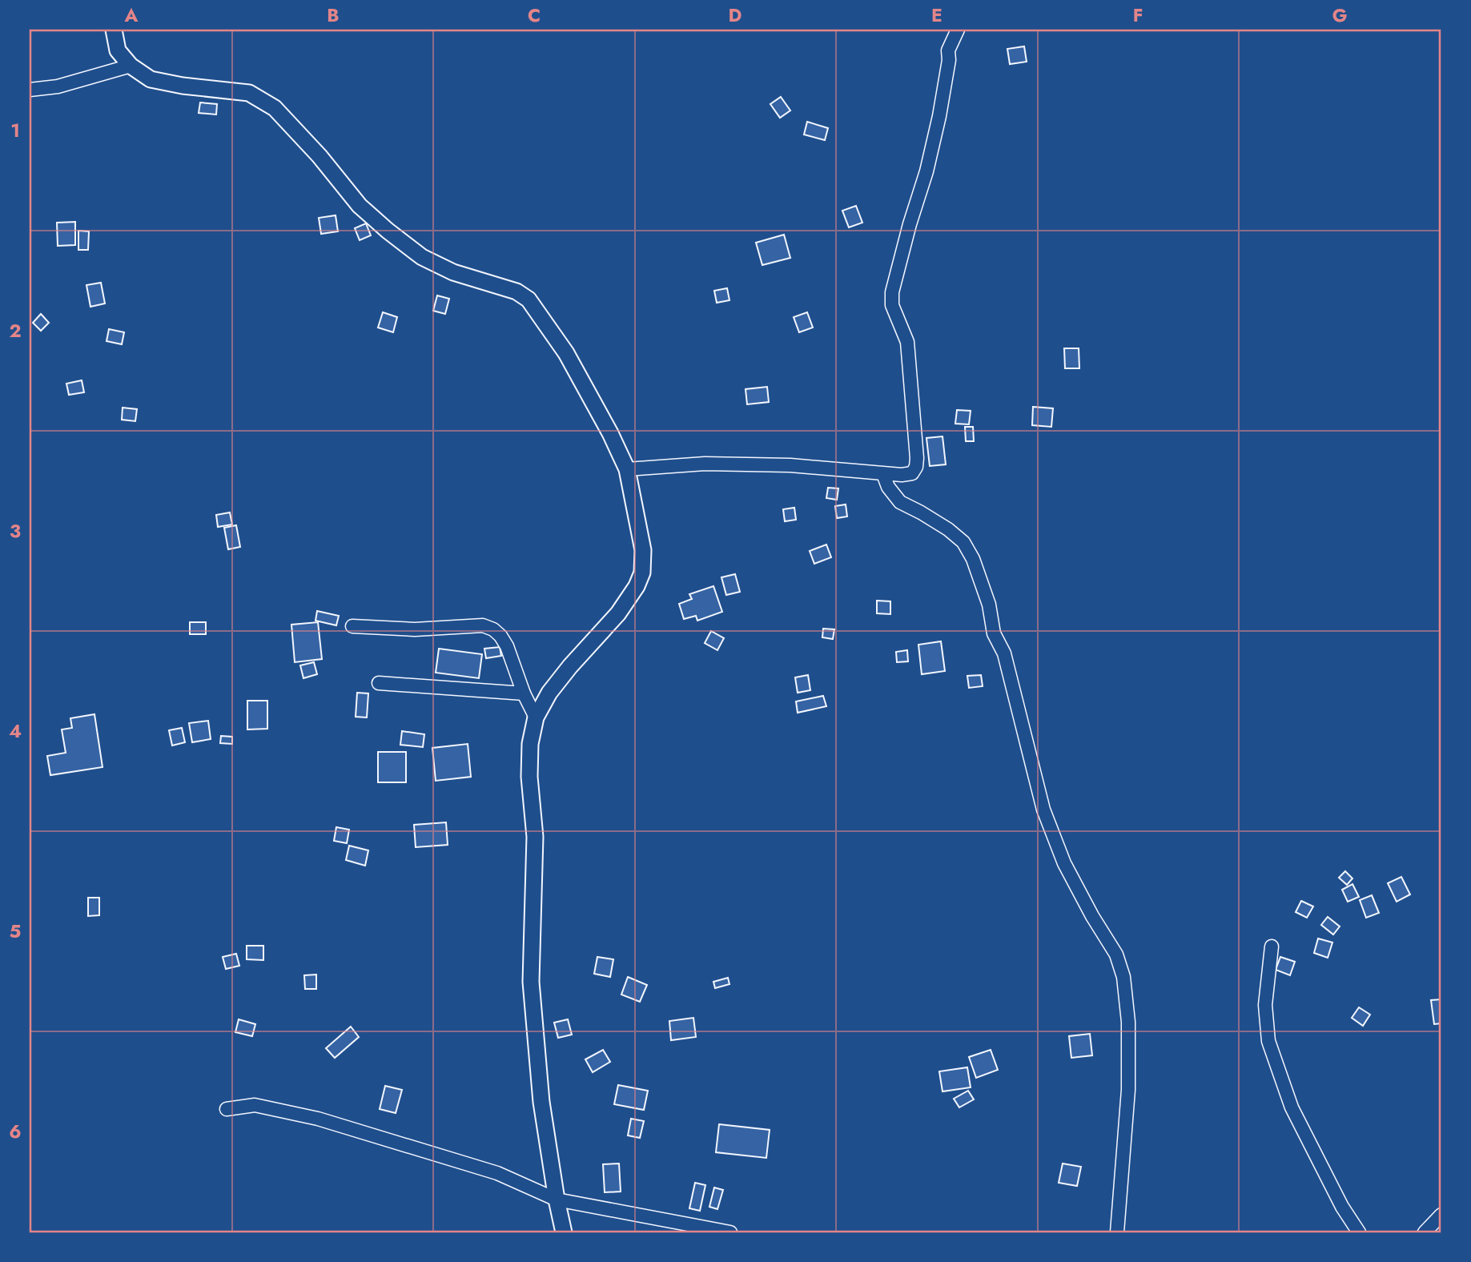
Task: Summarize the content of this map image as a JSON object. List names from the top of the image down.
{
  "grid": {
    "columns": [
      "A",
      "B",
      "C",
      "D",
      "E",
      "F",
      "G"
    ],
    "rows": [
      "1",
      "2",
      "3",
      "4",
      "5",
      "6"
    ]
  }
}
